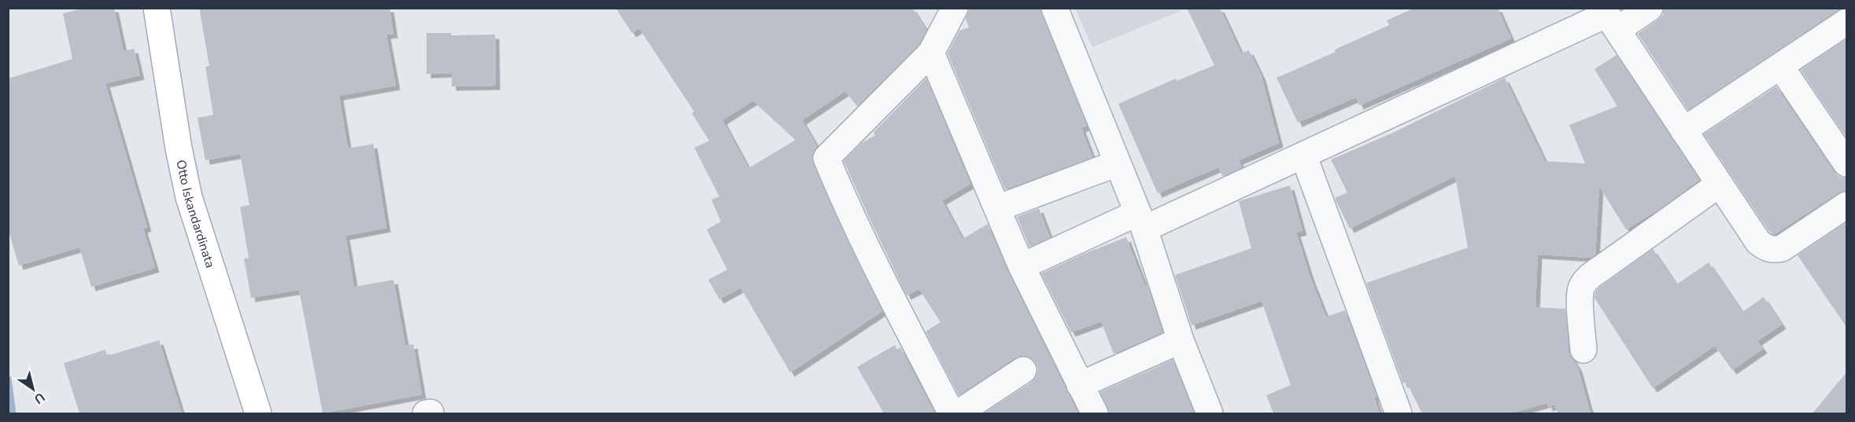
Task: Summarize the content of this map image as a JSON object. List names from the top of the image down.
{
  "streets": {
    "main road": ["Otto Iskandardinata"]
  },
  "north": "bottom right"
}
